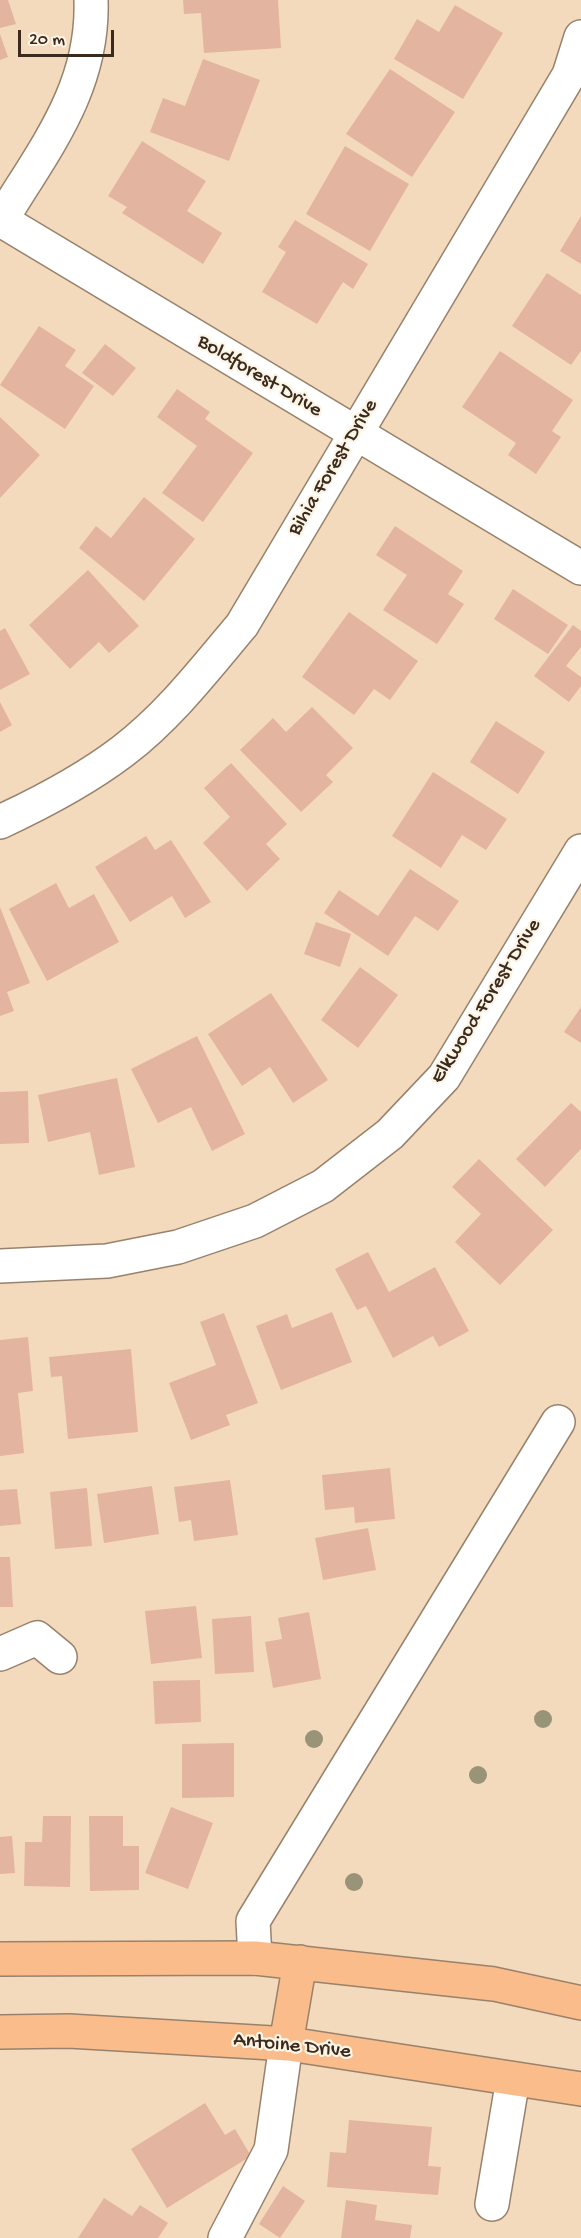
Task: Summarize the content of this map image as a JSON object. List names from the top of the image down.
{
  "streets": {
    "main road": ["Antoine Drive"],
    "street": ["Boldforest Drive", "Bihia Forest Drive", "Elkwood Forest Drive"]
  },
  "crossings": [
    ["Boldforest Drive", "Bihia Forest Drive"]
  ],
  "scale_bar": "20 m"
}
